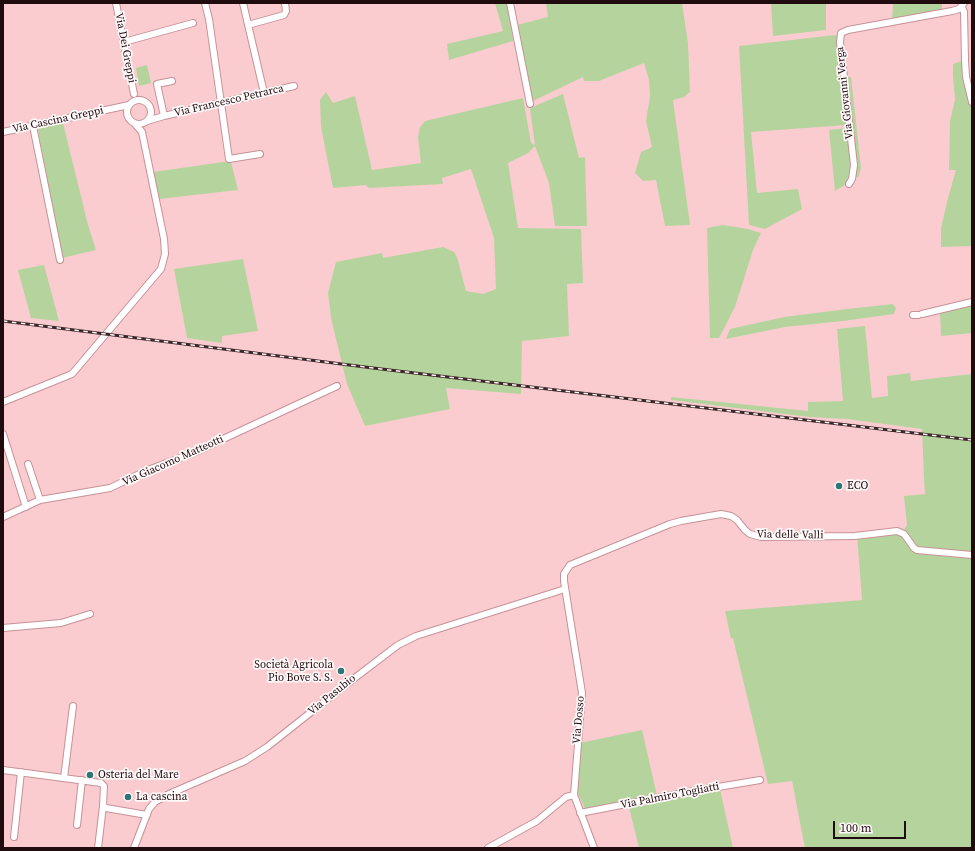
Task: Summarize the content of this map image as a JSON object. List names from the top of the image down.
{
  "streets": {
    "street": [
      "Via Dei Greppi",
      "Via Giovanni Verga",
      "Via Francesco Petrarca",
      "Via Cascina Greppi",
      "Via Giacomo Matteotti",
      "Via delle Valli",
      "Via Pasubio",
      "Via Dosso",
      "Via Palmiro Togliatti"
    ]
  },
  "crossings": [
    ["Via Francesco Petrarca", "Via Cascina Greppi"],
    ["Via delle Valli", "Via Pasubio"],
    ["Via delle Valli", "Via Dosso"],
    ["Via Pasubio", "Via Dosso"],
    ["Via Dosso", "Via Palmiro Togliatti"]
  ],
  "places": [
    "ECO",
    "Società Agricola Pio Bove S. S.",
    "Osteria del Mare",
    "La cascina"
  ],
  "scale_bar": "100 m"
}
